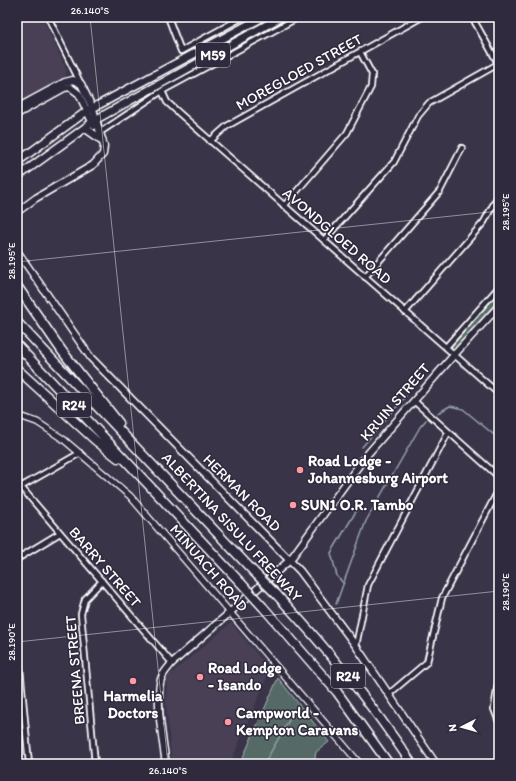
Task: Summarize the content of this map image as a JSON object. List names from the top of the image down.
{
  "streets": {
    "highway": ["R24", "ALBERTINA SISULU FREEWAY"],
    "main road": ["M59", "KRUIN STREET", "HERMAN ROAD"],
    "street": [
      "MOREGLOED STREET",
      "AVONDGLOED ROAD",
      "BARRY STREET",
      "MINUACH ROAD",
      "BREENA STREET"
    ]
  },
  "crossings": [
    ["MOREGLOED STREET", "AVONDGLOED ROAD"],
    ["AVONDGLOED ROAD", "KRUIN STREET"],
    ["KRUIN STREET", "HERMAN ROAD"],
    ["KRUIN STREET", "BARRY STREET"],
    ["KRUIN STREET", "MINUACH ROAD"],
    ["BARRY STREET", "BREENA STREET"]
  ],
  "places": [
    "Road Lodge - Johannesburg Airport",
    "SUN1 O.R. Tambo",
    "Road Lodge - Isando",
    "Harmelia Doctors",
    "Campworld - Kempton Caravans"
  ],
  "north": "left",
  "coordinates": ["26.140°S", "28.195°E", "28.190°E"]
}
